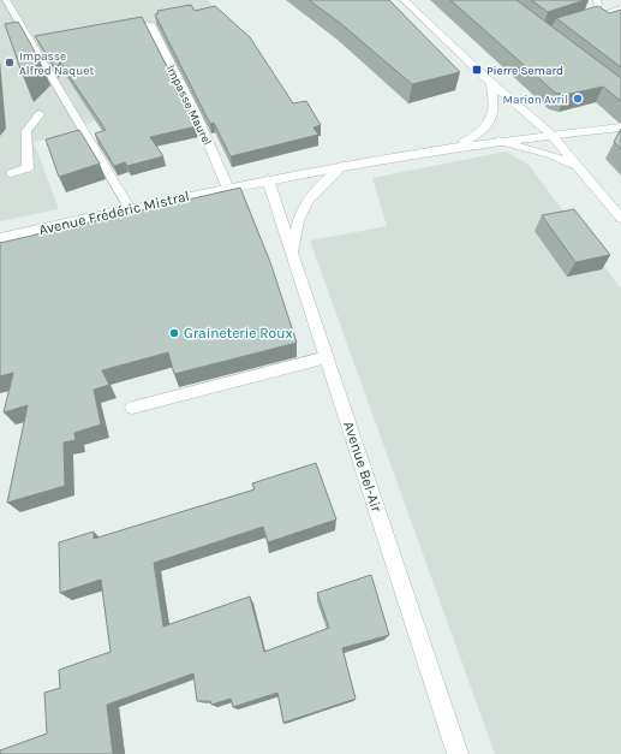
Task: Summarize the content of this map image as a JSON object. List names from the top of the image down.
{
  "streets": {
    "street": ["Impasse Maurel", "Avenue Frédéric Mistral", "Avenue Bel-Air"]
  },
  "crossings": [
    ["Impasse Maurel", "Avenue Frédéric Mistral"],
    ["Avenue Frédéric Mistral", "Avenue Bel-Air"]
  ],
  "places": {
    "other": ["Impasse Alfred Naquet", "Marion Avril", "Graineterie Roux"],
    "transit": ["Pierre Semard"]
  }
}
